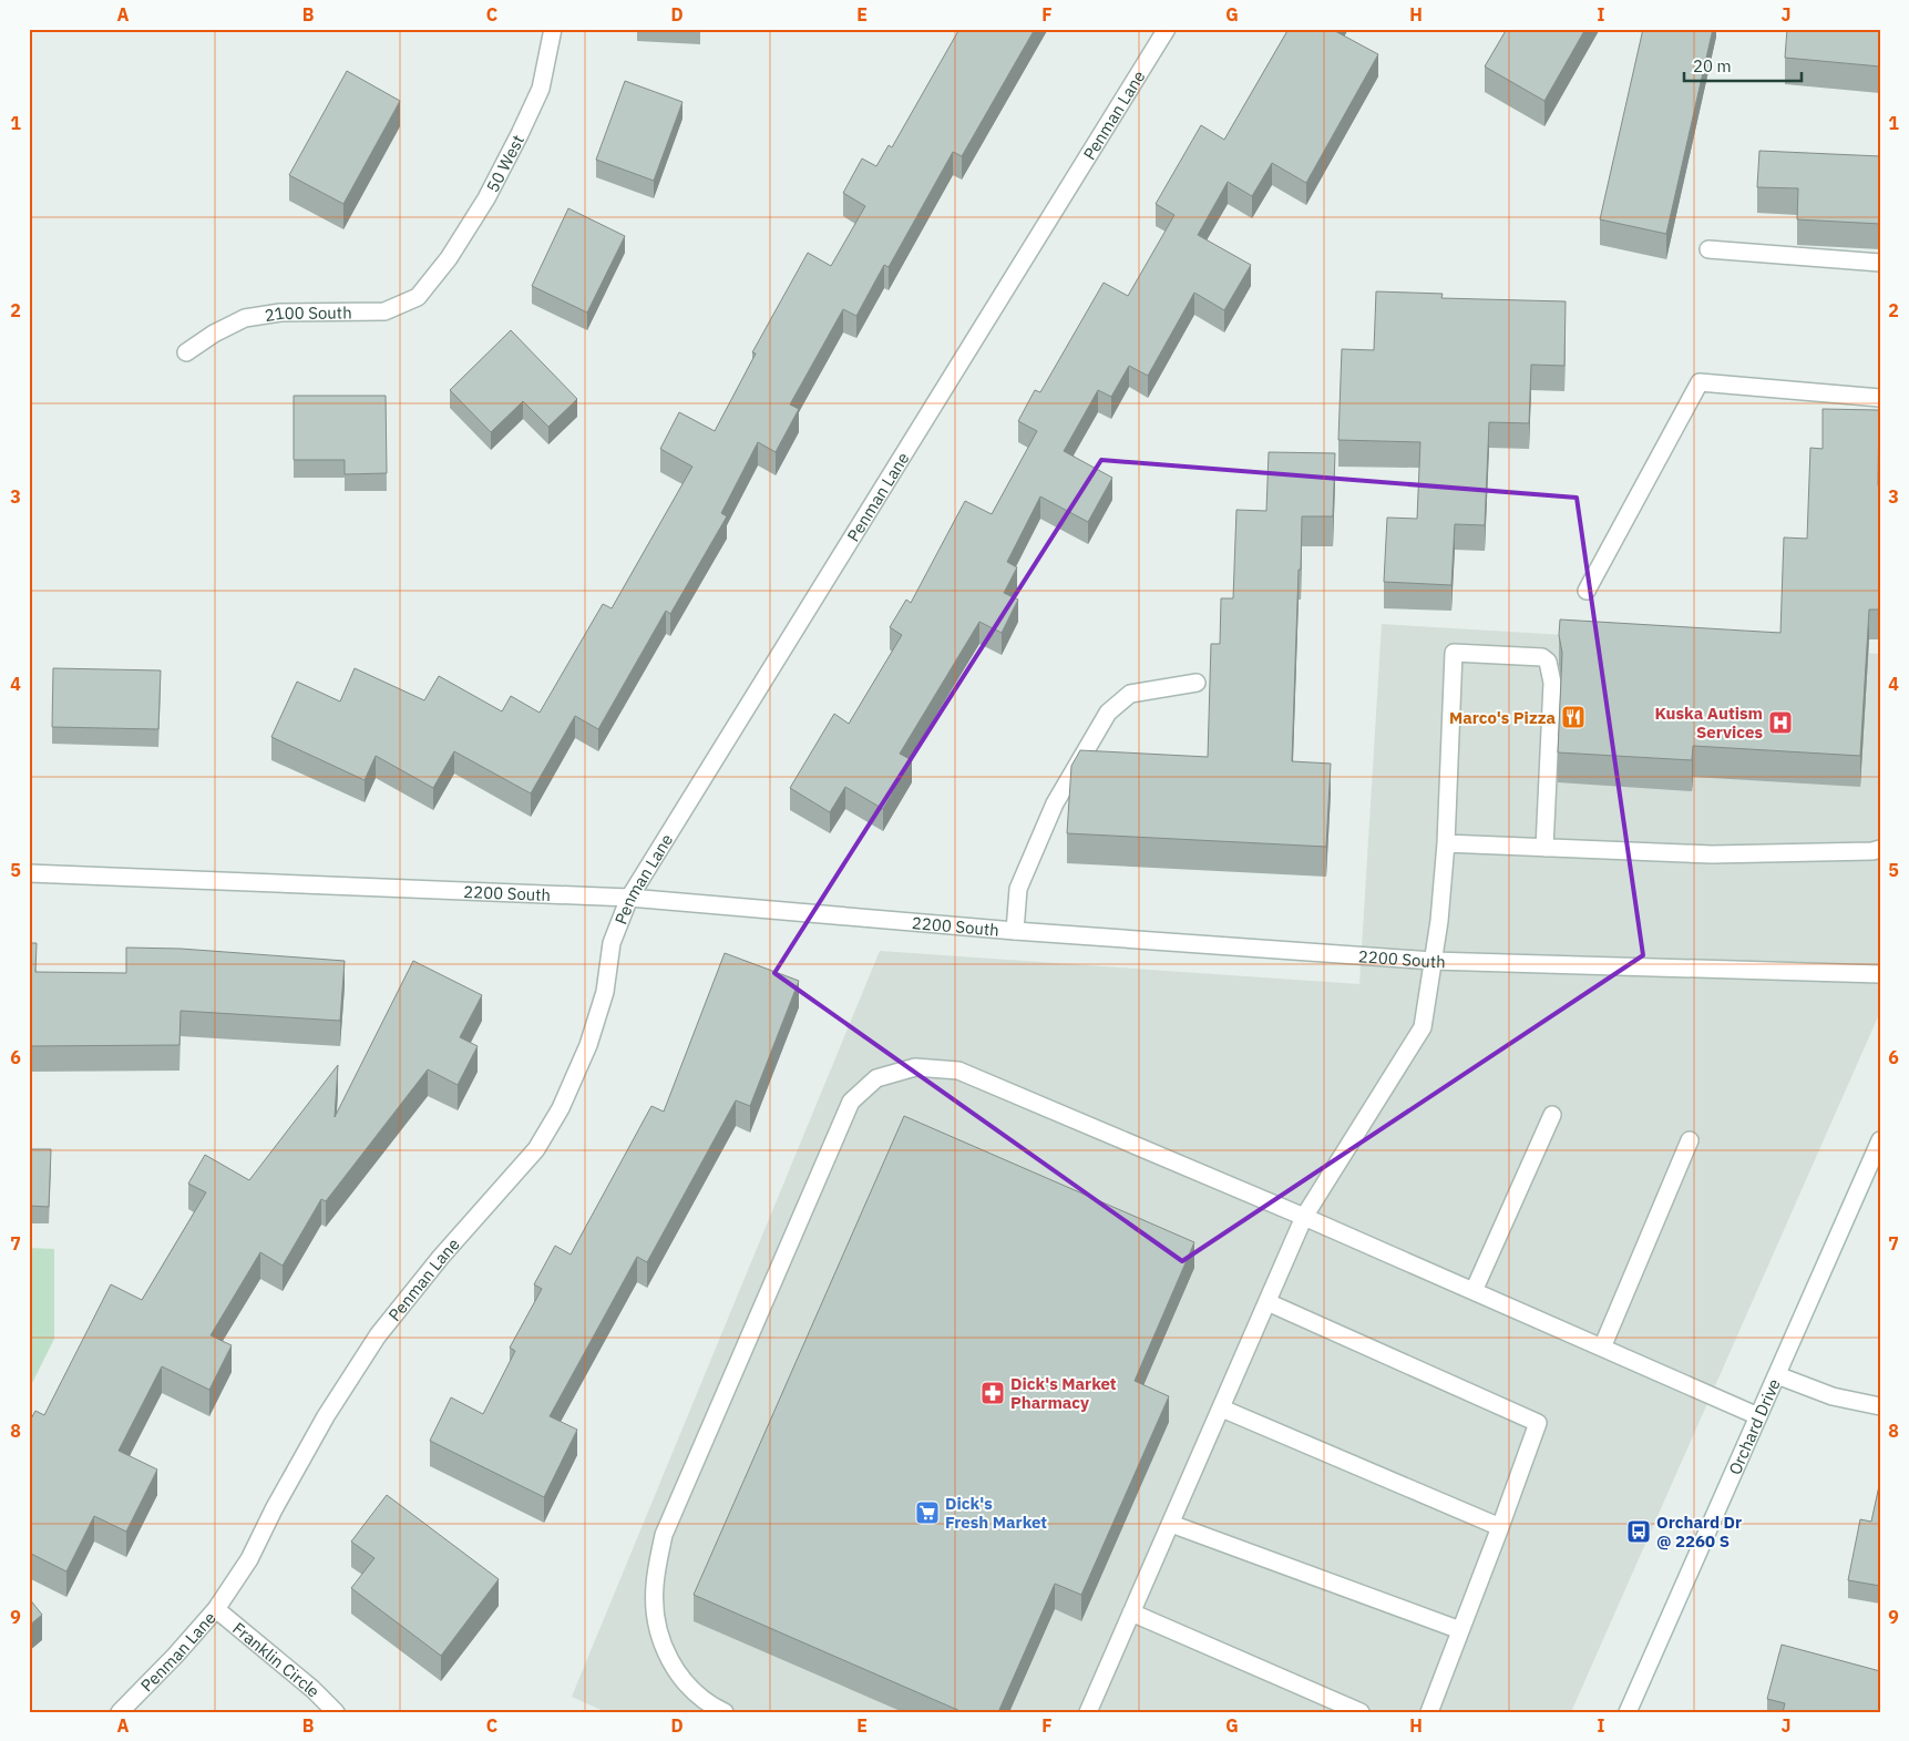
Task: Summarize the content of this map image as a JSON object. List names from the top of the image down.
{
  "streets": {
    "street": [
      "Penman Lane",
      "50 West",
      "2100 South",
      "2200 South",
      "Orchard Drive",
      "Franklin Circle"
    ]
  },
  "crossings": [
    ["Penman Lane", "2200 South"],
    ["Penman Lane", "Franklin Circle"],
    ["50 West", "2100 South"]
  ],
  "places": {
    "restaurant": ["Marco's Pizza"],
    "hospital": ["Kuska Autism Services"],
    "pharmacy": ["Dick's Market Pharmacy"],
    "supermarket": ["Dick's Fresh Market"],
    "bus stop": ["Orchard Dr @ 2260 S"]
  },
  "scale_bar": "20 m",
  "grid": {
    "columns": [
      "A",
      "B",
      "C",
      "D",
      "E",
      "F",
      "G",
      "H",
      "I",
      "J"
    ],
    "rows": [
      "1",
      "2",
      "3",
      "4",
      "5",
      "6",
      "7",
      "8",
      "9"
    ]
  }
}
